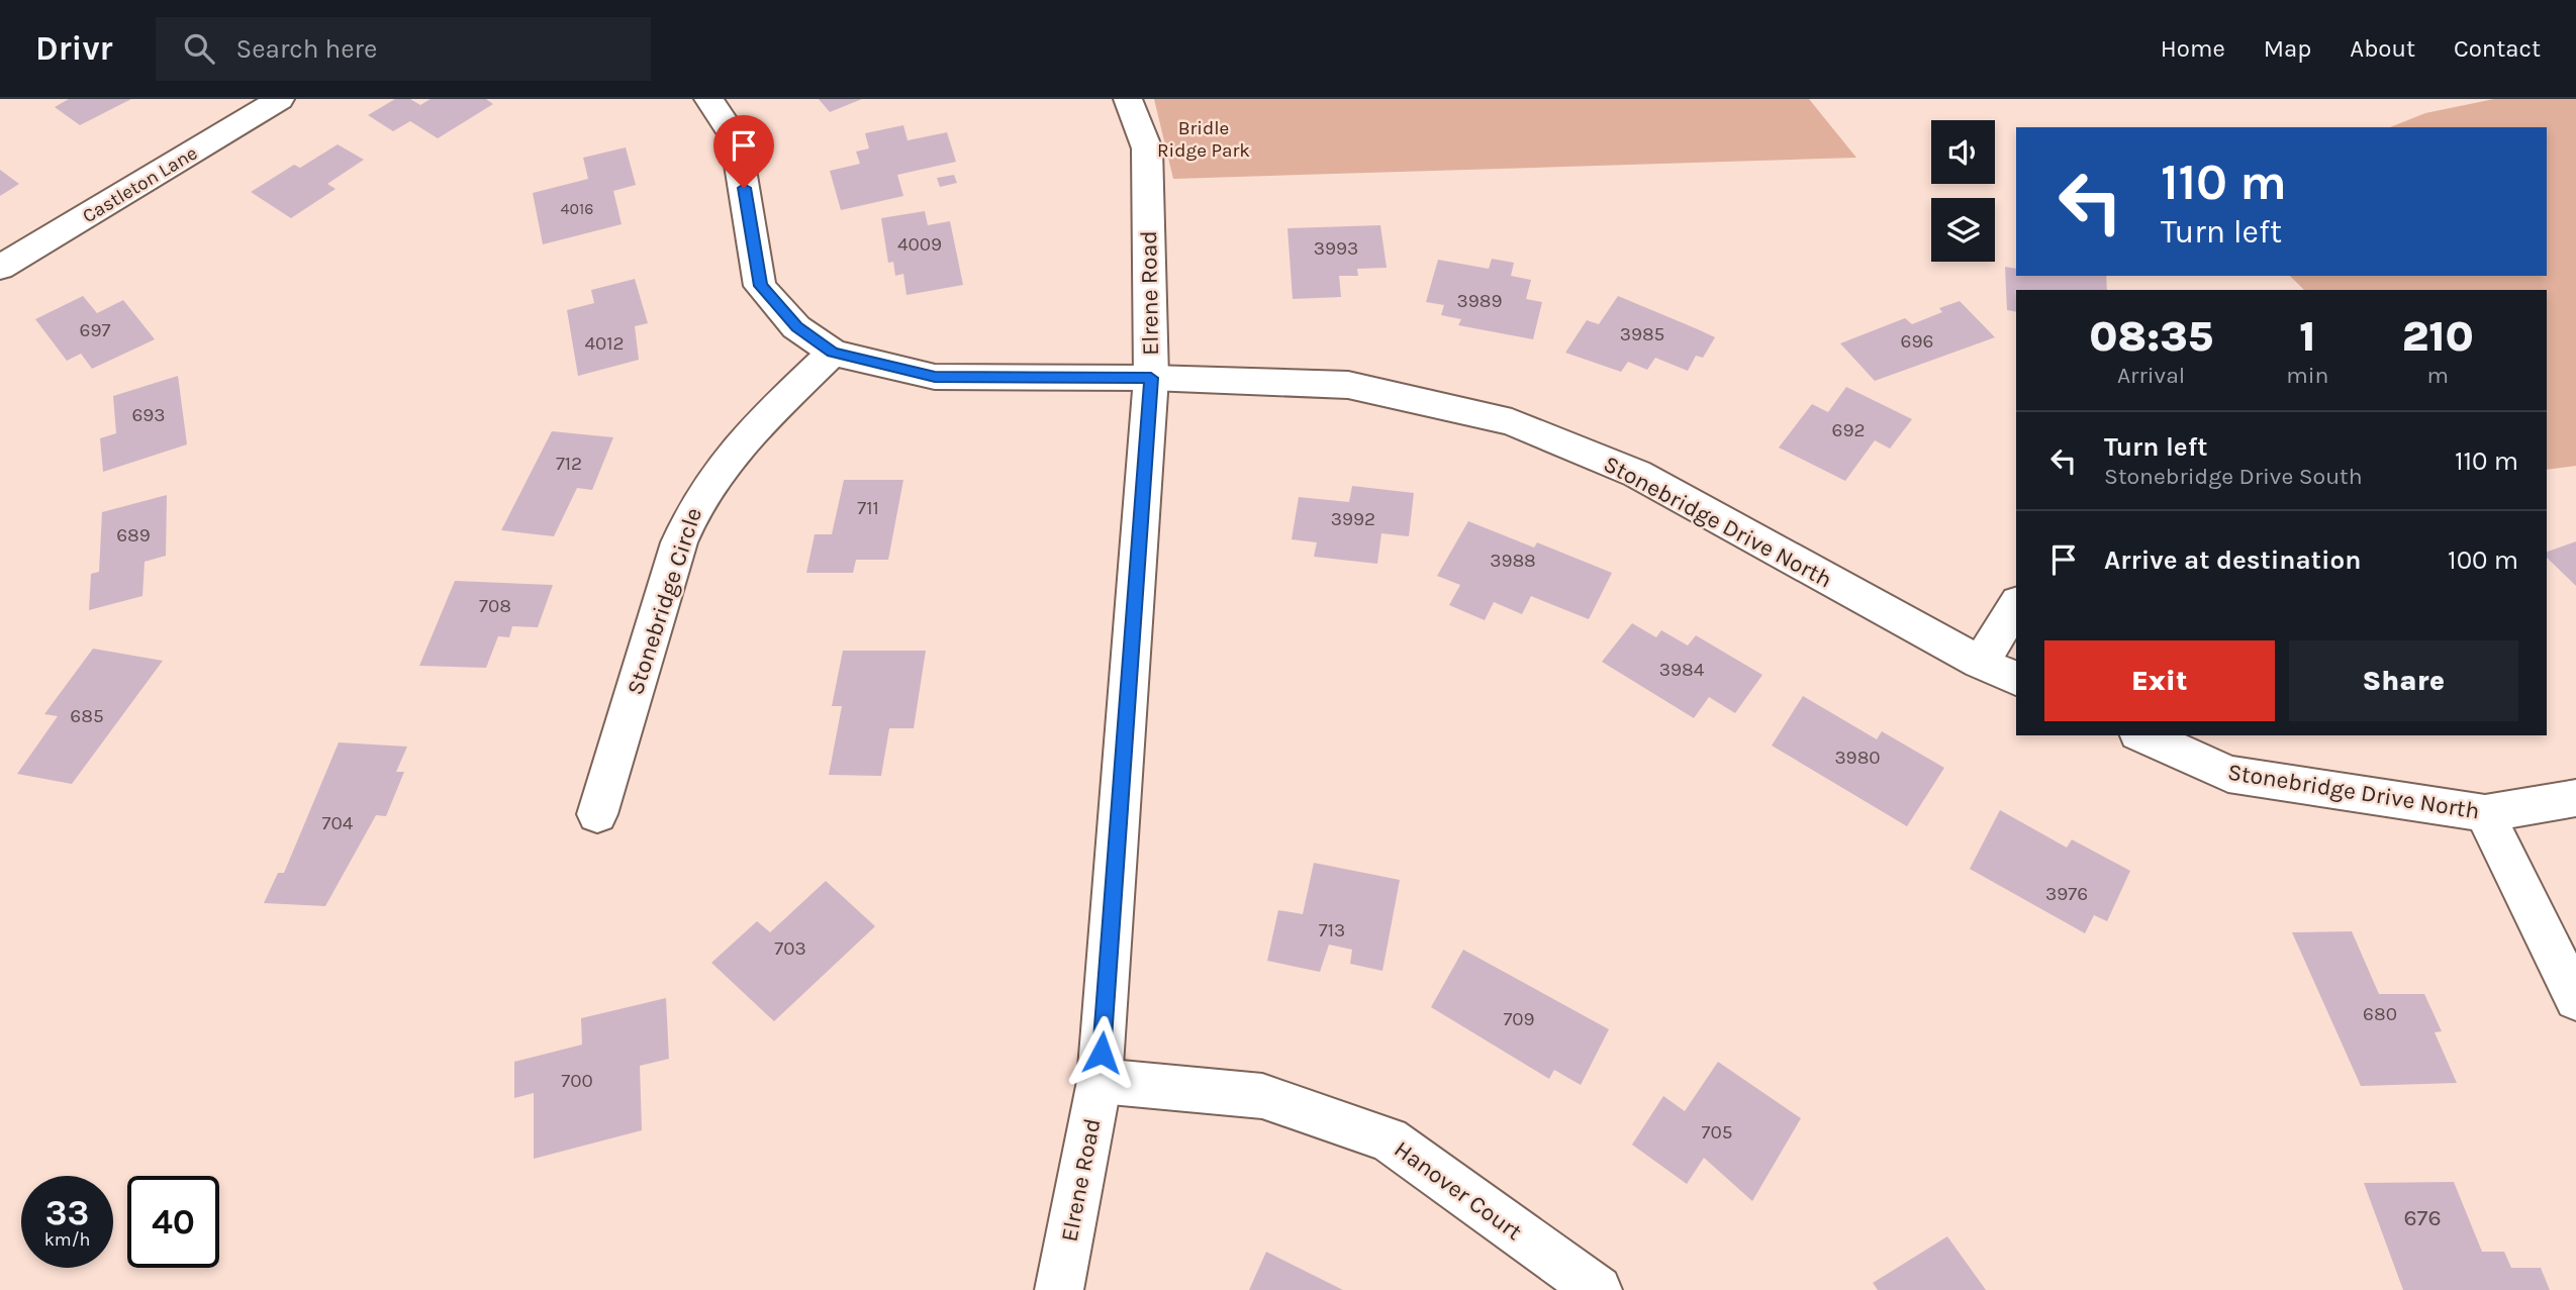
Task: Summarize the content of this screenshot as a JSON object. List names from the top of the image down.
{
  "streets": {
    "street": [
      "Castleton Lane",
      "Elrene Road",
      "Stonebridge Drive North",
      "Stonebridge Circle",
      "Hanover Court"
    ]
  },
  "crossings": [
    ["Elrene Road", "Stonebridge Drive North"],
    ["Elrene Road", "Hanover Court"],
    ["Stonebridge Drive North", "Stonebridge Circle"]
  ],
  "parks": ["Bridle Ridge Park"],
  "house_numbers": [
    "4016",
    "4009",
    "3993",
    "3989",
    "697",
    "3985",
    "696",
    "4012",
    "693",
    "692",
    "712",
    "711",
    "3992",
    "689",
    "3988",
    "708",
    "3984",
    "685",
    "3980",
    "704",
    "3976",
    "713",
    "703",
    "680",
    "709",
    "700",
    "705",
    "676"
  ],
  "page": {
    "header": "Drivr",
    "search": "Search here",
    "nav": [
      "Home",
      "Map",
      "About",
      "Contact"
    ],
    "turn": ["110 m", "Turn left"],
    "eta": [
      "08:35",
      "Arrival",
      "1",
      "min",
      "210",
      "m"
    ],
    "list": [
      {
        "name": "Turn left",
        "note": "Stonebridge Drive South",
        "value": "110 m"
      },
      {
        "name": "Arrive at destination",
        "value": "100 m"
      }
    ],
    "buttons": ["Exit", "Share"],
    "speed": "33 km/h",
    "limit": "40"
  }
}
